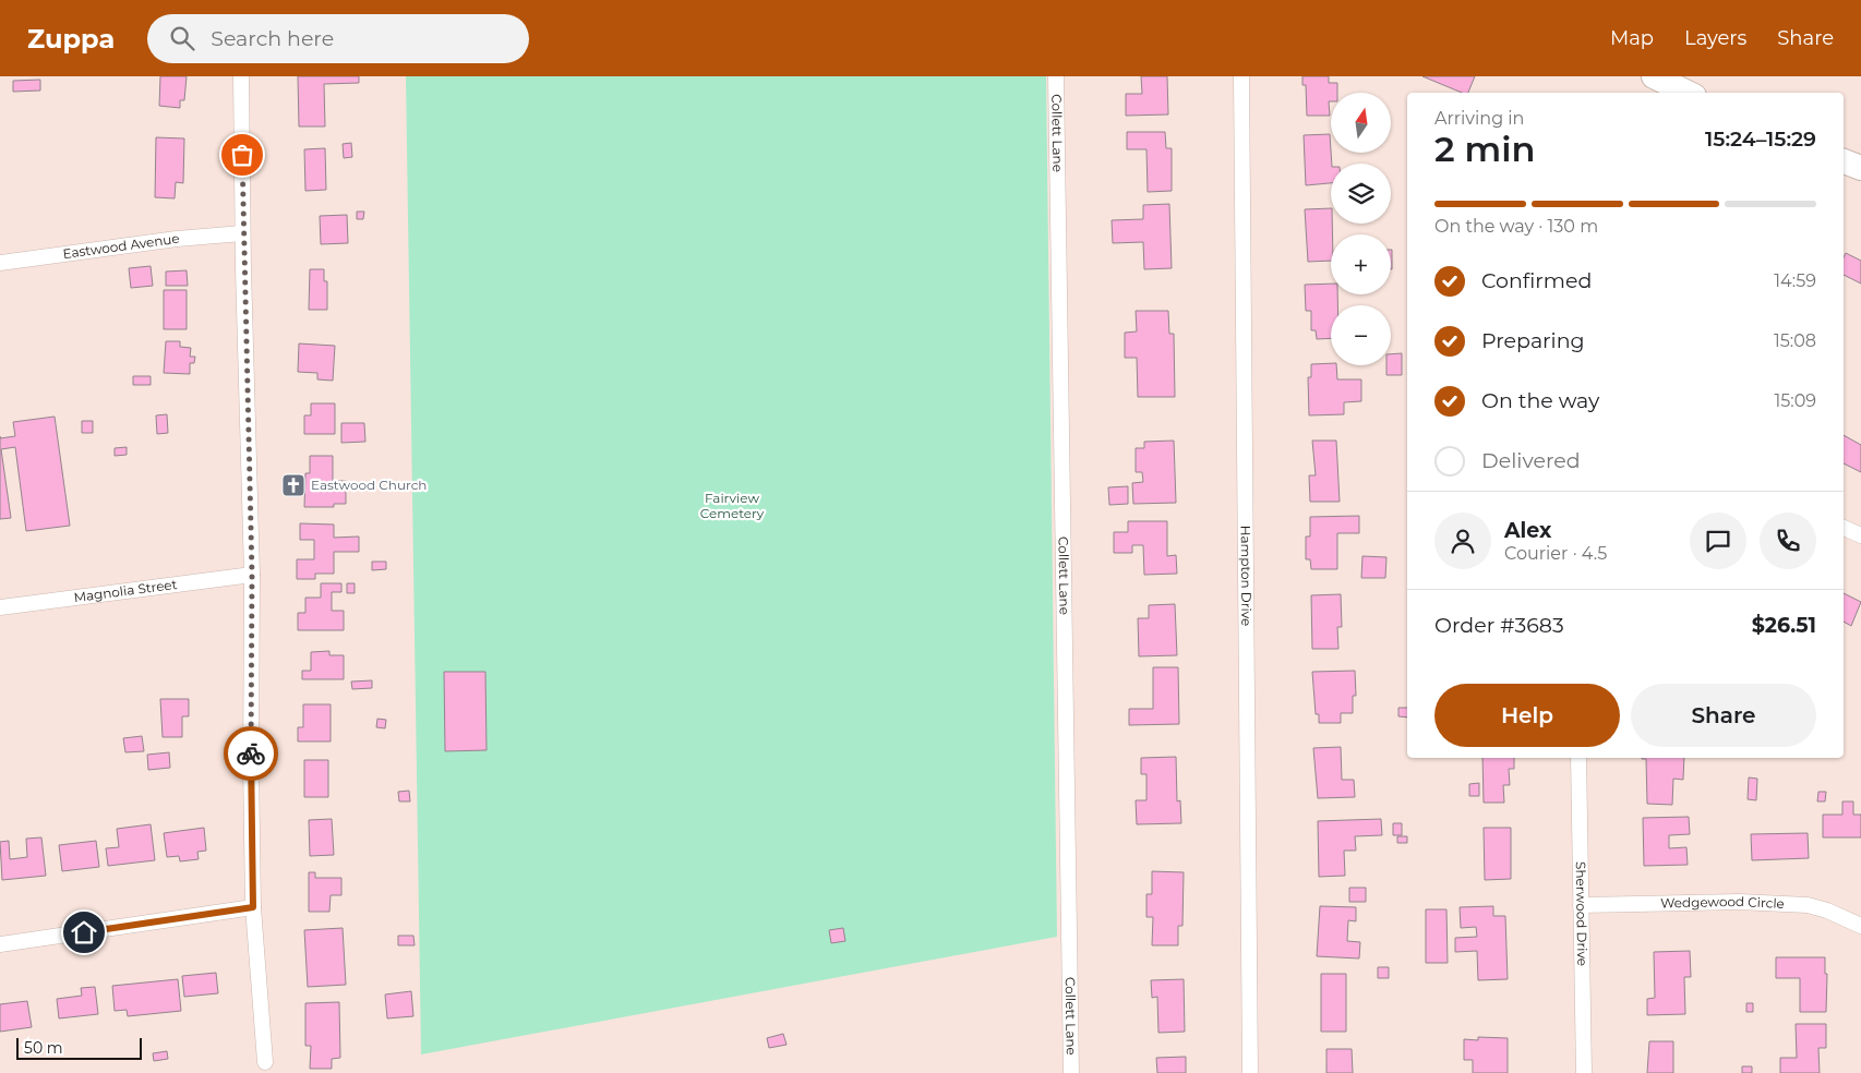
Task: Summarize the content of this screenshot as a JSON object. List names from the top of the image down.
{
  "streets": {
    "street": [
      "Collett Lane",
      "Eastwood Avenue",
      "Hampton Drive",
      "Magnolia Street",
      "Wedgewood Circle",
      "Sherwood Drive"
    ]
  },
  "crossings": [
    ["Wedgewood Circle", "Sherwood Drive"]
  ],
  "parks": ["Fairview Cemetery"],
  "places": {
    "church": ["Eastwood Church"]
  },
  "scale_bar": "50 m",
  "north": "top",
  "page": {
    "header": "Zuppa",
    "search": "Search here",
    "nav": ["Map", "Layers", "Share"],
    "map_buttons": ["+", "−"],
    "heading": ["2 min", "Arriving in", "15:24–15:29"],
    "panel": [
      "Alex",
      "Courier · 4.5",
      "Order #3683",
      "$26.51"
    ],
    "bar": "On the way · 130 m",
    "list": [
      ["Confirmed", "14:59"],
      ["Preparing", "15:08"],
      ["On the way", "15:09"],
      "Delivered"
    ],
    "buttons": ["Help", "Share"],
    "scale": "50 m"
  }
}
